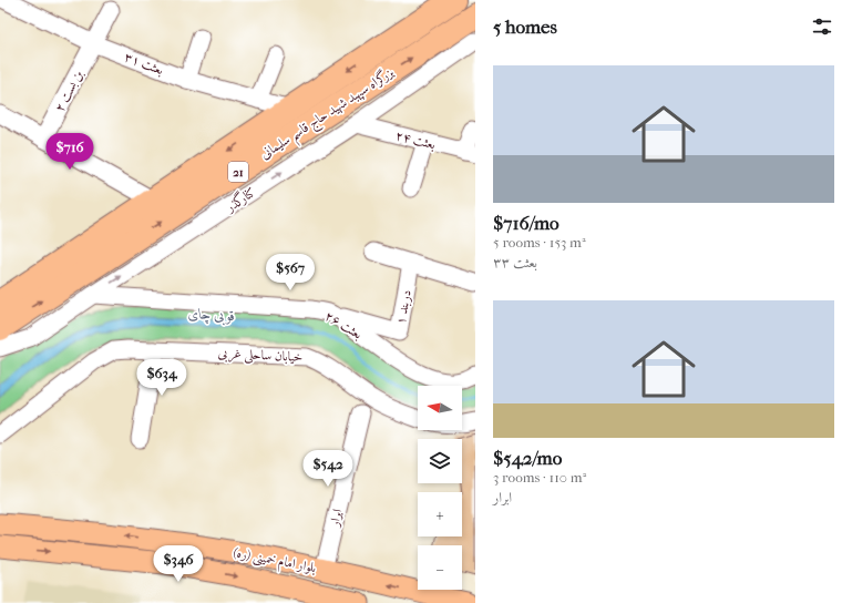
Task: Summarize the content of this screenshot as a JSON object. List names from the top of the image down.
{
  "streets": {
    "highway": ["بزرگراه سپهبد شهید حاج قاسم سلیمانی", "21"],
    "main road": ["بلوار امام خمینی (ره)"],
    "street": [
      "بعثت ۳۱",
      "بن بست ۲",
      "بعثت ۲۴",
      "کنارگذر",
      "دربند ۱",
      "بعثت ۲۶",
      "خیابان ساحلی غربی",
      "ابرار"
    ]
  },
  "crossings": [
    ["بعثت ۳۱", "بن بست ۲"],
    ["بعثت ۳۱", "بزرگراه سپهبد شهید حاج قاسم سلیمانی"],
    ["بعثت ۲۴", "کنارگذر"],
    ["کنارگذر", "بعثت ۲۶"],
    ["دربند ۱", "بعثت ۲۶"],
    ["ابرار", "بلوار امام خمینی (ره)"]
  ],
  "one_way": ["کنارگذر"],
  "water": ["قوبی چای"],
  "north": "left",
  "page": {
    "heading": "5 homes",
    "list": [
      {
        "name": "$716/mo",
        "note": "5 rooms · 153 m² · بعثت ۳۳"
      },
      {
        "name": "$542/mo",
        "note": "3 rooms · 110 m² · ابرار"
      }
    ],
    "price": [
      "$716",
      "$567",
      "$634",
      "$542",
      "$346"
    ],
    "map_buttons": ["+", "−"]
  }
}
